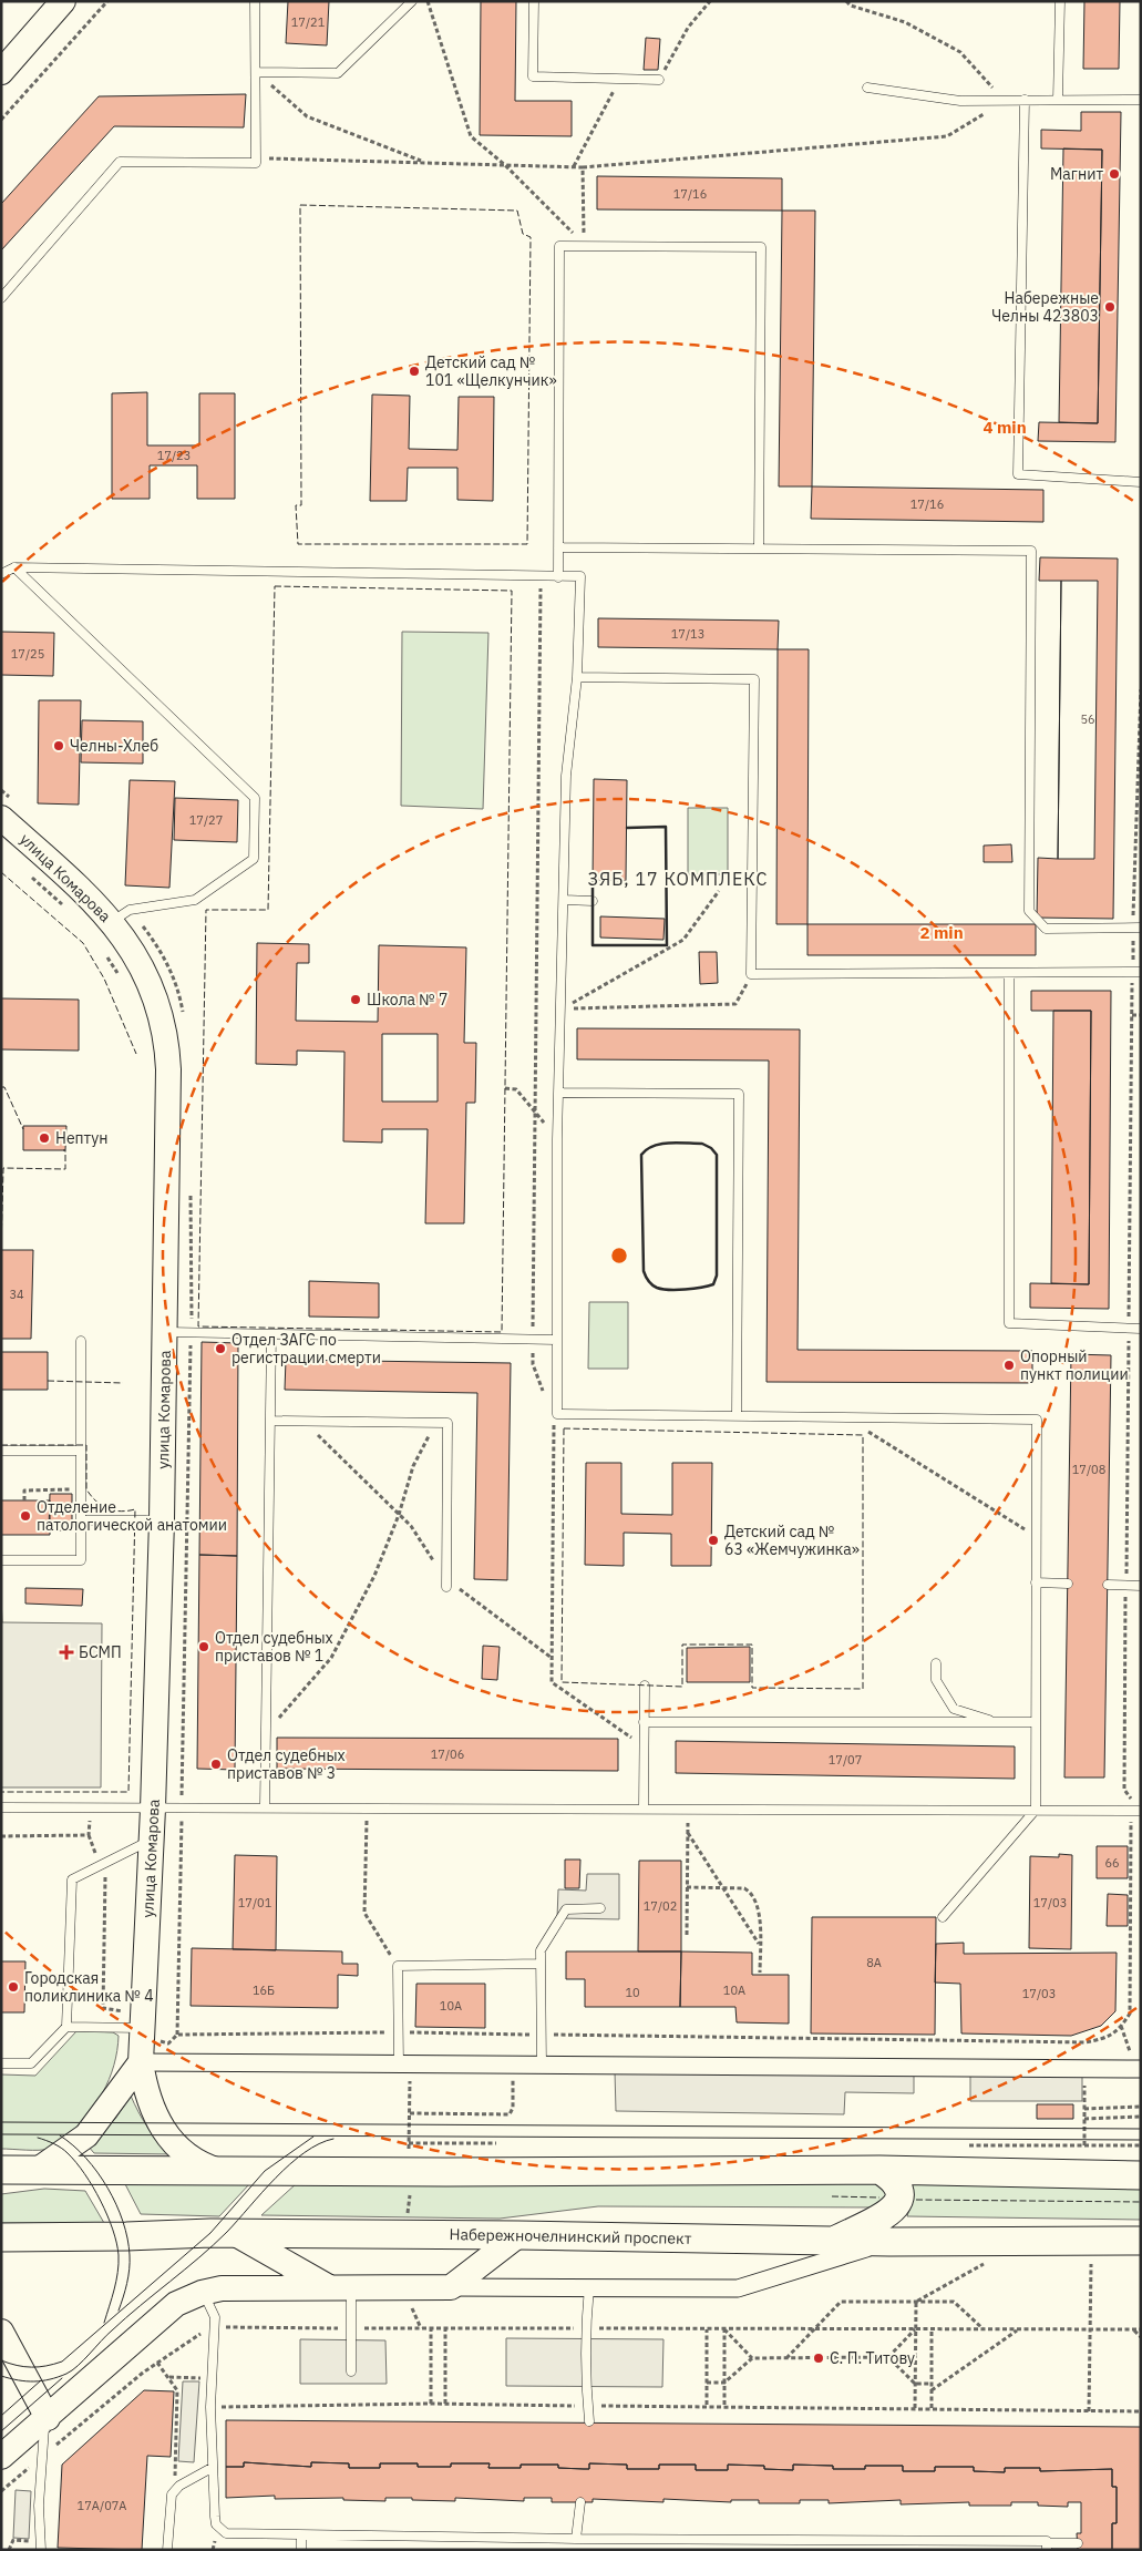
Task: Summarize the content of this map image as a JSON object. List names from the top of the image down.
{
  "streets": {
    "main road": ["Набережночелнинский проспект"],
    "street": ["улица Комарова"]
  },
  "districts": ["ЗЯБ, 17 КОМПЛЕКС"],
  "places": {
    "other": [
      "Магнит",
      "Набережные Челны 423803",
      "Детский сад № 101 «Щелкунчик»",
      "Челны-Хлеб",
      "Школа № 7",
      "Нептун",
      "Отдел ЗАГС по регистрации смерти",
      "Опорный пункт полиции",
      "Отделение патологической анатомии",
      "Детский сад № 63 «Жемчужинка»",
      "Отдел судебных приставов № 1",
      "Отдел судебных приставов № 3",
      "Городская поликлиника № 4",
      "С. П. Титову"
    ],
    "health": ["БСМП"]
  },
  "house_numbers": [
    "17/21",
    "17/16",
    "17/23",
    "17/16",
    "17/13",
    "17/25",
    "56",
    "17/27",
    "34",
    "17/08",
    "17/06",
    "17/07",
    "66",
    "17/01",
    "17/03",
    "17/02",
    "8А",
    "16Б",
    "10А",
    "10",
    "17/03",
    "10А",
    "17А/07А"
  ],
  "rings": ["4 min", "2 min"]
}
